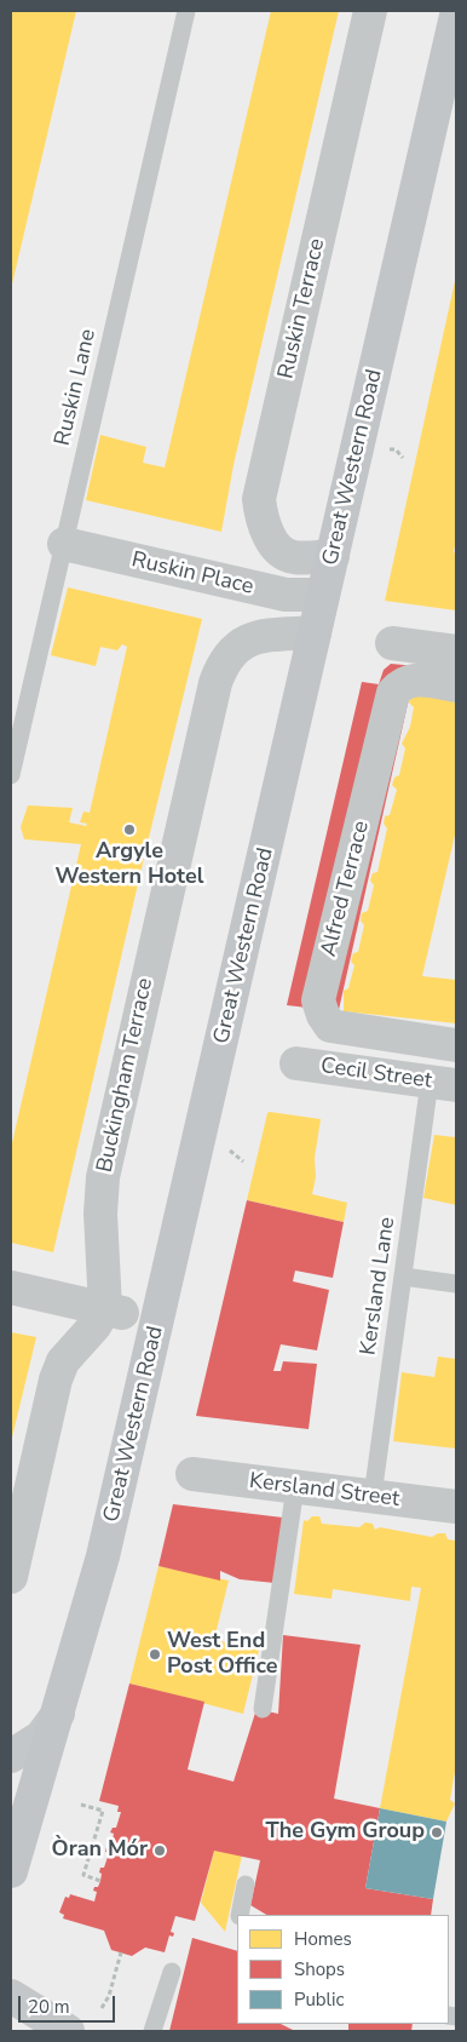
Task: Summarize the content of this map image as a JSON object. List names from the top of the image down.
{
  "streets": {
    "main road": ["Great Western Road"],
    "street": [
      "Ruskin Terrace",
      "Ruskin Place",
      "Alfred Terrace",
      "Cecil Street",
      "Buckingham Terrace",
      "Kersland Street"
    ],
    "lane": ["Ruskin Lane", "Kersland Lane"]
  },
  "crossings": [
    ["Ruskin Terrace", "Great Western Road"],
    ["Ruskin Lane", "Ruskin Place"],
    ["Great Western Road", "Ruskin Place"],
    ["Great Western Road", "Buckingham Terrace"],
    ["Cecil Street", "Kersland Lane"],
    ["Kersland Lane", "Kersland Street"]
  ],
  "places": [
    "Argyle Western Hotel",
    "West End Post Office",
    "The Gym Group",
    "Òran Mór"
  ],
  "legend": ["Homes", "Shops", "Public"],
  "scale_bar": "20 m"
}
